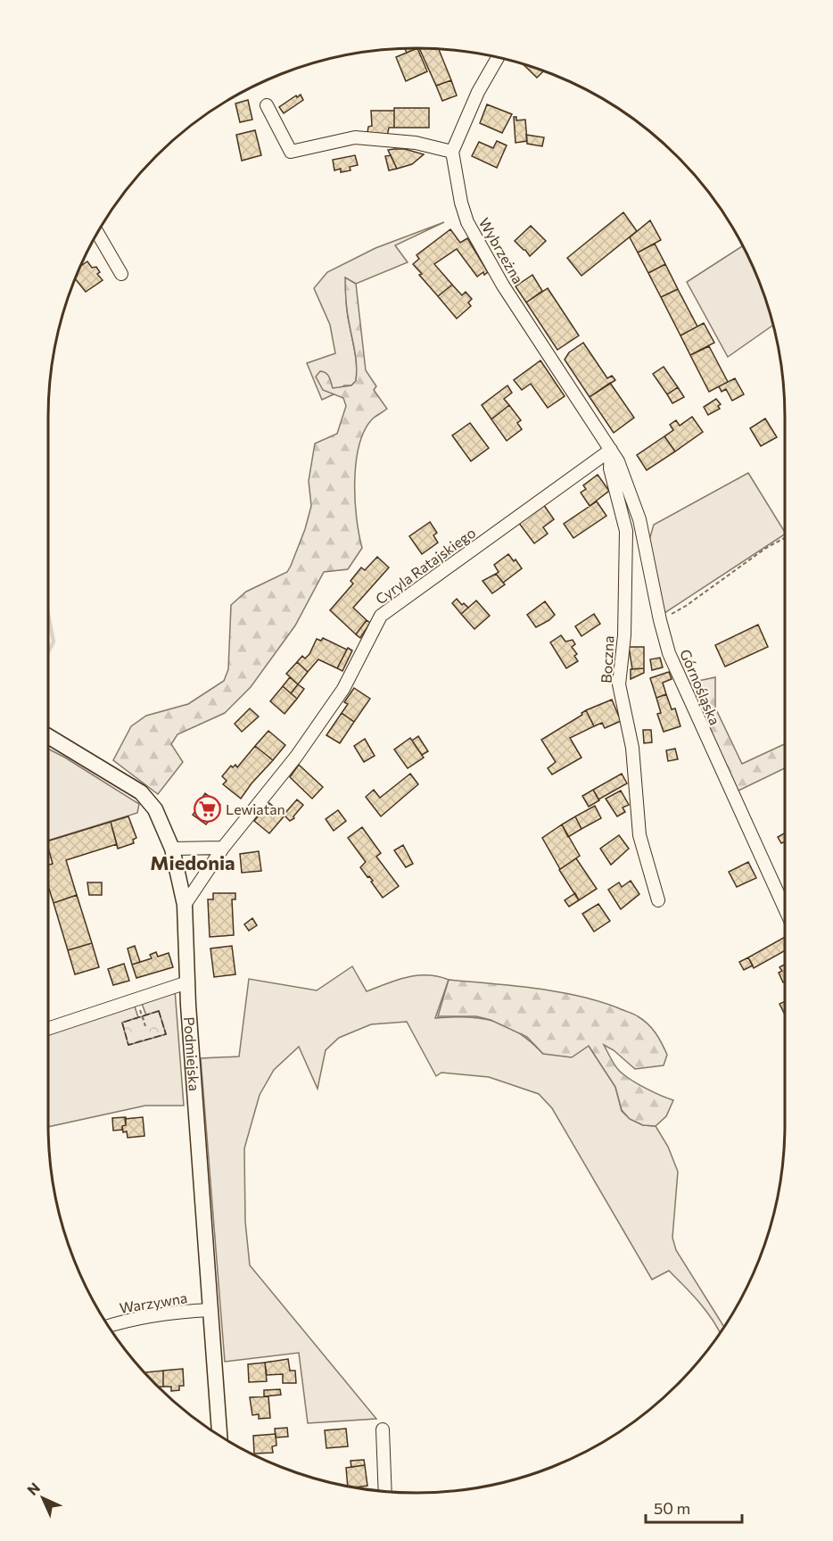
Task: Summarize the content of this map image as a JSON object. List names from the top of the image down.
{
  "streets": {
    "street": [
      "Wybrzeżna",
      "Cyryla Ratajskiego",
      "Boczna",
      "Górnośląska",
      "Podmiejska",
      "Warzywna"
    ]
  },
  "crossings": [
    ["Wybrzeżna", "Cyryla Ratajskiego"],
    ["Wybrzeżna", "Boczna"],
    ["Wybrzeżna", "Górnośląska"],
    ["Cyryla Ratajskiego", "Boczna"],
    ["Cyryla Ratajskiego", "Górnośląska"],
    ["Cyryla Ratajskiego", "Podmiejska"],
    ["Boczna", "Górnośląska"],
    ["Podmiejska", "Warzywna"]
  ],
  "districts": ["Miedonia"],
  "places": {
    "supermarket": ["Lewiatan"]
  },
  "scale_bar": "50 m",
  "north": "top left"
}
